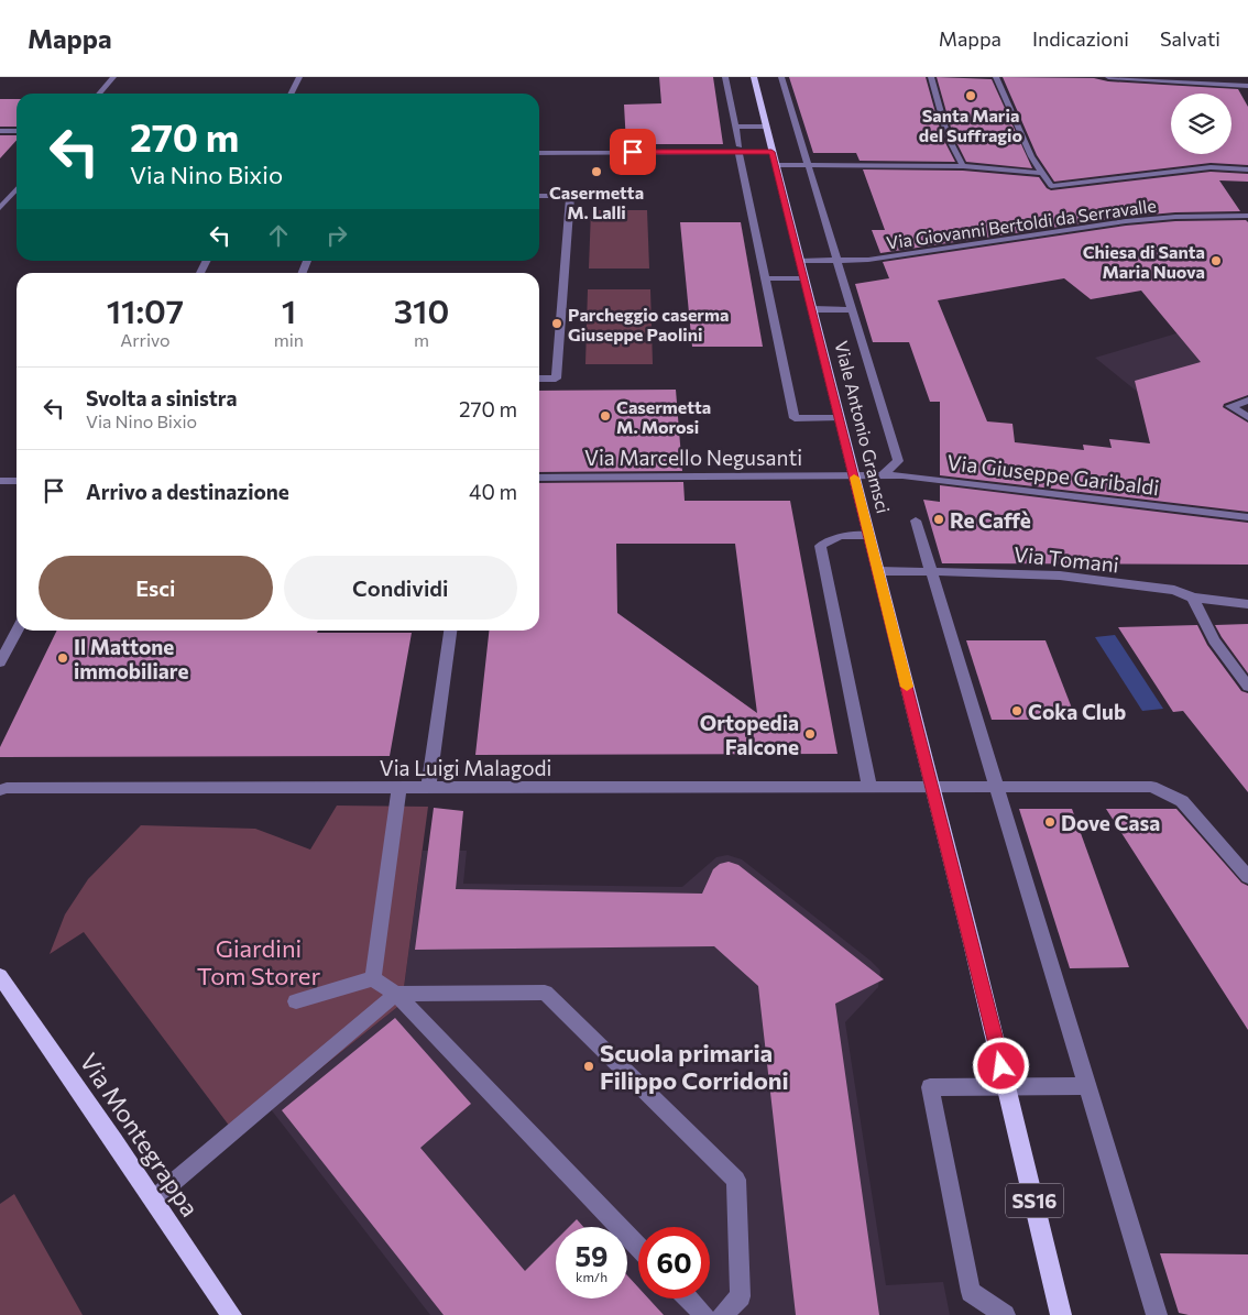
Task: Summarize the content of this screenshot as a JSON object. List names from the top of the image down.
{
  "streets": {
    "main road": ["Viale Antonio Gramsci", "Via Montegrappa", "SS16"],
    "street": [
      "Via Giovanni Bertoldi da Serravalle",
      "Via Marcello Negusanti",
      "Via Giuseppe Garibaldi",
      "Via Tomani",
      "Via Luigi Malagodi"
    ]
  },
  "crossings": [
    ["Via Giovanni Bertoldi da Serravalle", "Viale Antonio Gramsci"],
    ["Viale Antonio Gramsci", "Via Marcello Negusanti"],
    ["Viale Antonio Gramsci", "Via Giuseppe Garibaldi"],
    ["Viale Antonio Gramsci", "Via Tomani"],
    ["Viale Antonio Gramsci", "Via Luigi Malagodi"],
    ["Via Marcello Negusanti", "Via Giuseppe Garibaldi"]
  ],
  "parks": ["Giardini Tom Storer"],
  "places": [
    "Santa Maria del Suffragio",
    "Casermetta M. Lalli",
    "Chiesa di Santa Maria Nuova",
    "Parcheggio caserma Giuseppe Paolini",
    "Casermetta M. Morosi",
    "Re Caffè",
    "Il Mattone immobiliare",
    "Coka Club",
    "Ortopedia Falcone",
    "Dove Casa",
    "Scuola primaria Filippo Corridoni"
  ],
  "page": {
    "header": "Mappa",
    "nav": ["Mappa", "Indicazioni", "Salvati"],
    "turn": ["270 m", "Via Nino Bixio"],
    "eta": [
      "11:07",
      "Arrivo",
      "1",
      "min",
      "310",
      "m"
    ],
    "list": [
      {
        "name": "Svolta a sinistra",
        "note": "Via Nino Bixio",
        "value": "270 m"
      },
      {
        "name": "Arrivo a destinazione",
        "value": "40 m"
      }
    ],
    "buttons": ["Esci", "Condividi"],
    "speed": "59 km/h",
    "limit": "60"
  }
}
